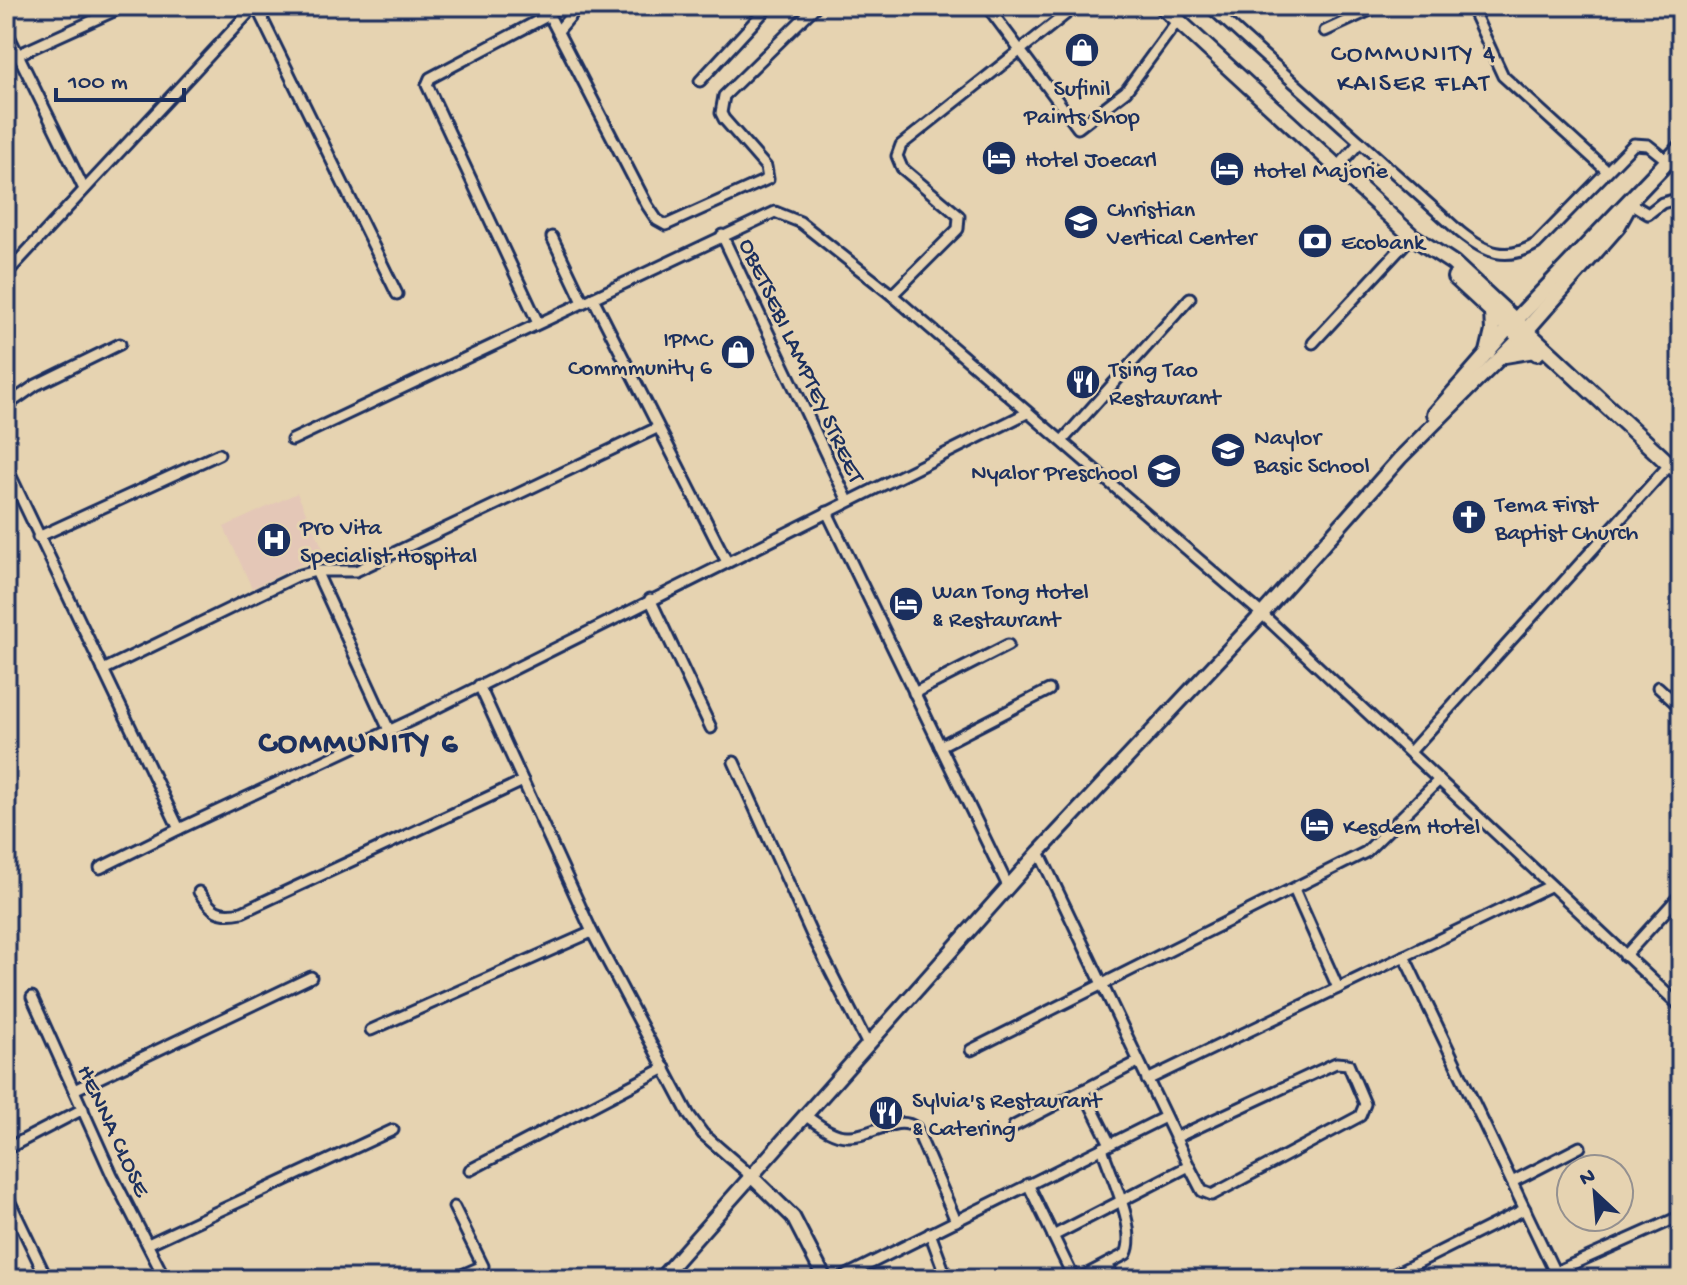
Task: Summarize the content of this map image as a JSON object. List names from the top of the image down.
{
  "streets": {
    "street": ["OBETSEBI LAMPTEY STREET", "HENNA CLOSE"]
  },
  "districts": ["COMMUNITY 4 KAISER FLAT", "COMMUNITY 6"],
  "places": {
    "shop": ["Sufinil Paints Shop", "IPMC Commmunity 6"],
    "hotel": [
      "Hotel Joecarl",
      "Hotel Majorie",
      "Wan Tong Hotel & Restaurant",
      "Kesdem Hotel"
    ],
    "school or university": ["Christian Vertical Center", "Naylor Basic School", "Nyalor Preschool"],
    "bank": ["Ecobank"],
    "restaurant": ["Tsing Tao Restaurant", "Sylvia's Restaurant & Catering"],
    "church": ["Tema First Baptist Church"],
    "hospital": ["Pro Vita Specialist Hospital"]
  },
  "scale_bar": "100 m",
  "north": "top left"
}
